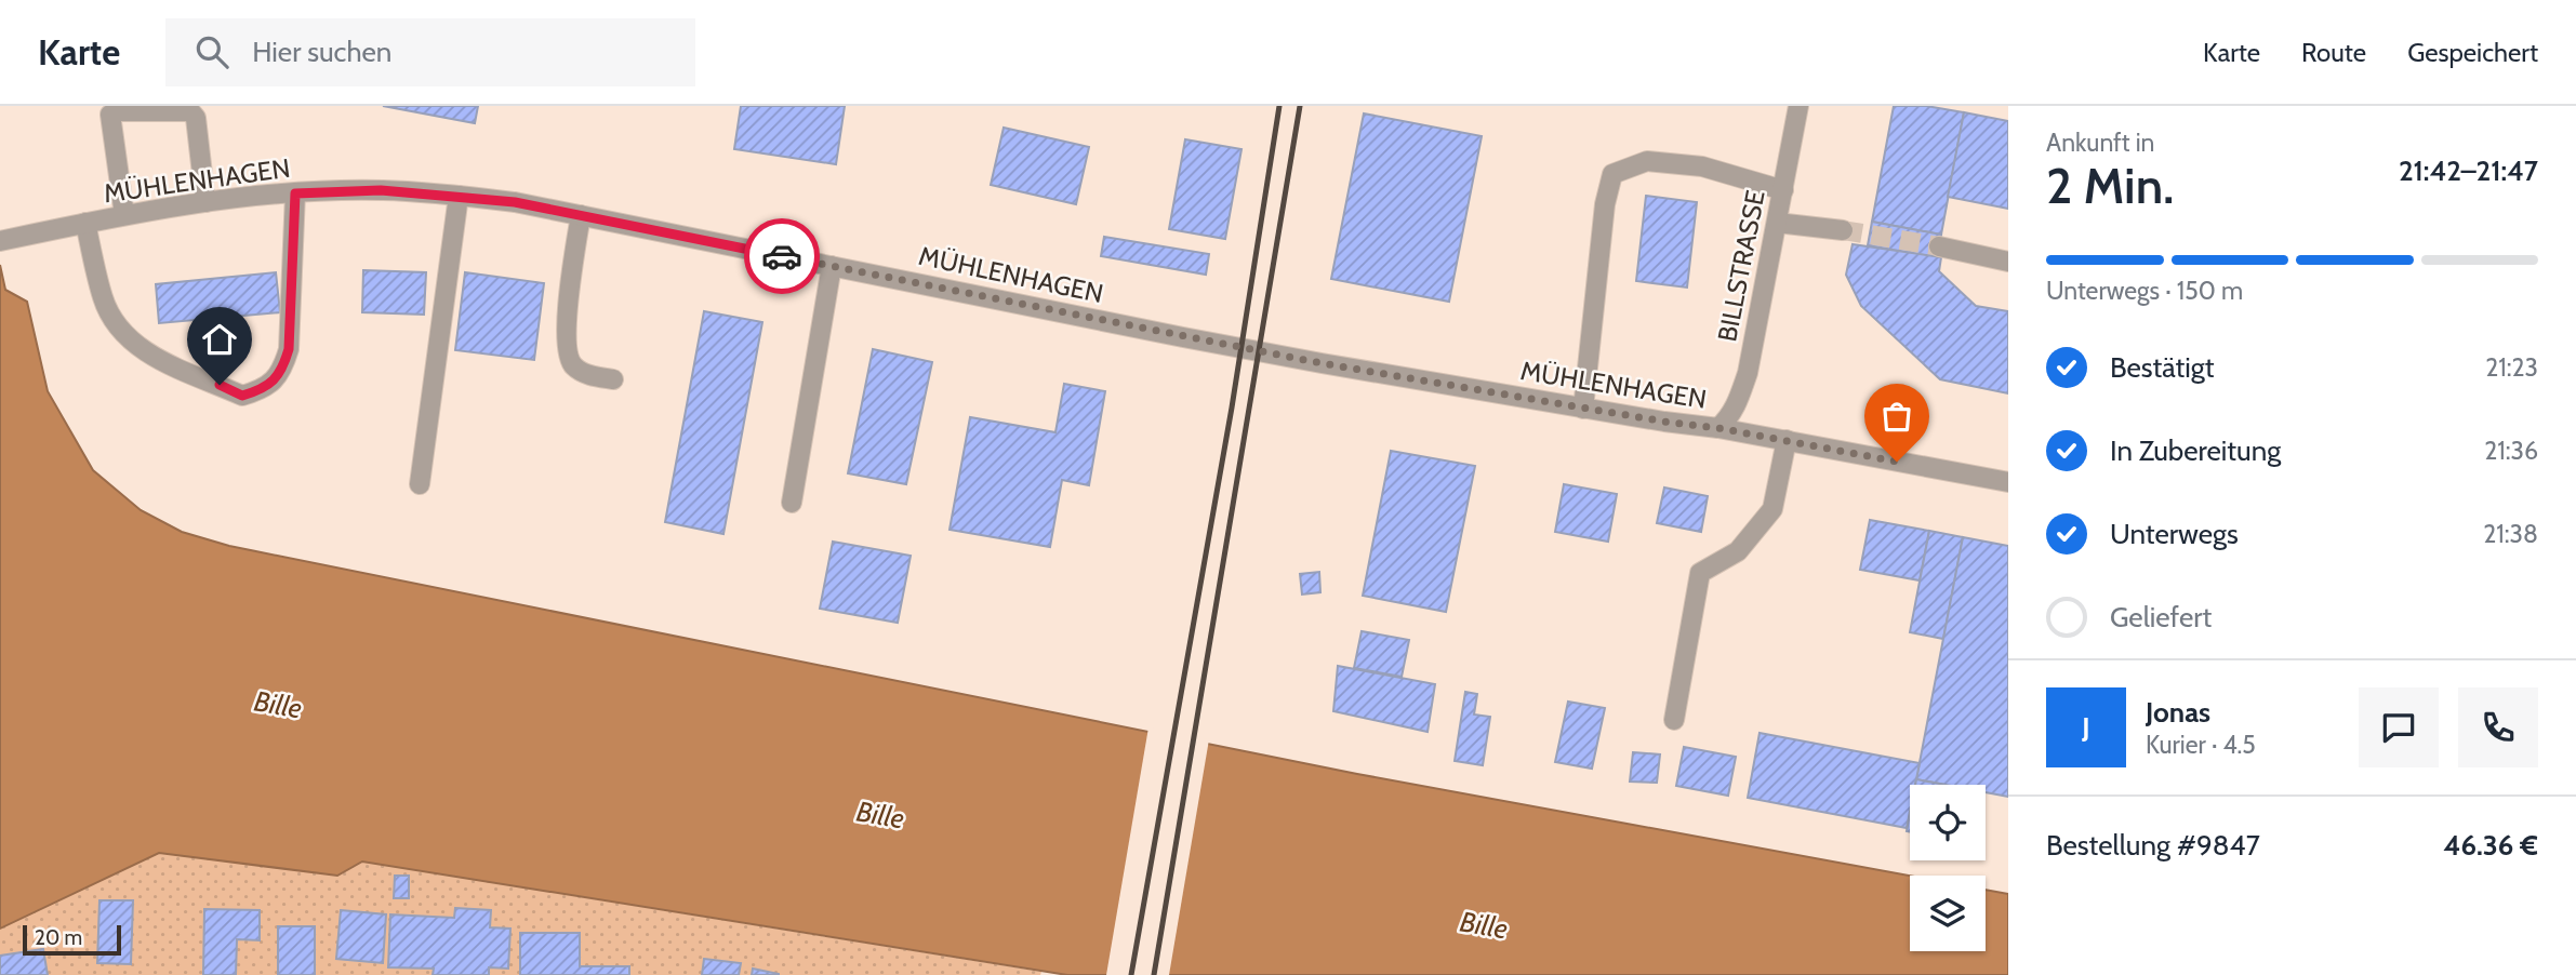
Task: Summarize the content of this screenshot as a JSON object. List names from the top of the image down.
{
  "streets": {
    "street": ["MÜHLENHAGEN", "BILLSTRASSE"]
  },
  "crossings": [
    ["MÜHLENHAGEN", "BILLSTRASSE"]
  ],
  "water": ["Bille"],
  "scale_bar": "20 m",
  "page": {
    "header": "Karte",
    "search": "Hier suchen",
    "nav": ["Karte", "Route", "Gespeichert"],
    "heading": ["2 Min.", "Ankunft in", "21:42–21:47"],
    "panel": [
      "Jonas",
      "Kurier · 4.5",
      "Bestellung #9847",
      "46.36 €"
    ],
    "bar": "Unterwegs · 150 m",
    "list": [
      ["Bestätigt", "21:23"],
      ["In Zubereitung", "21:36"],
      ["Unterwegs", "21:38"],
      "Geliefert"
    ],
    "round": "J",
    "scale": "20 m"
  }
}
